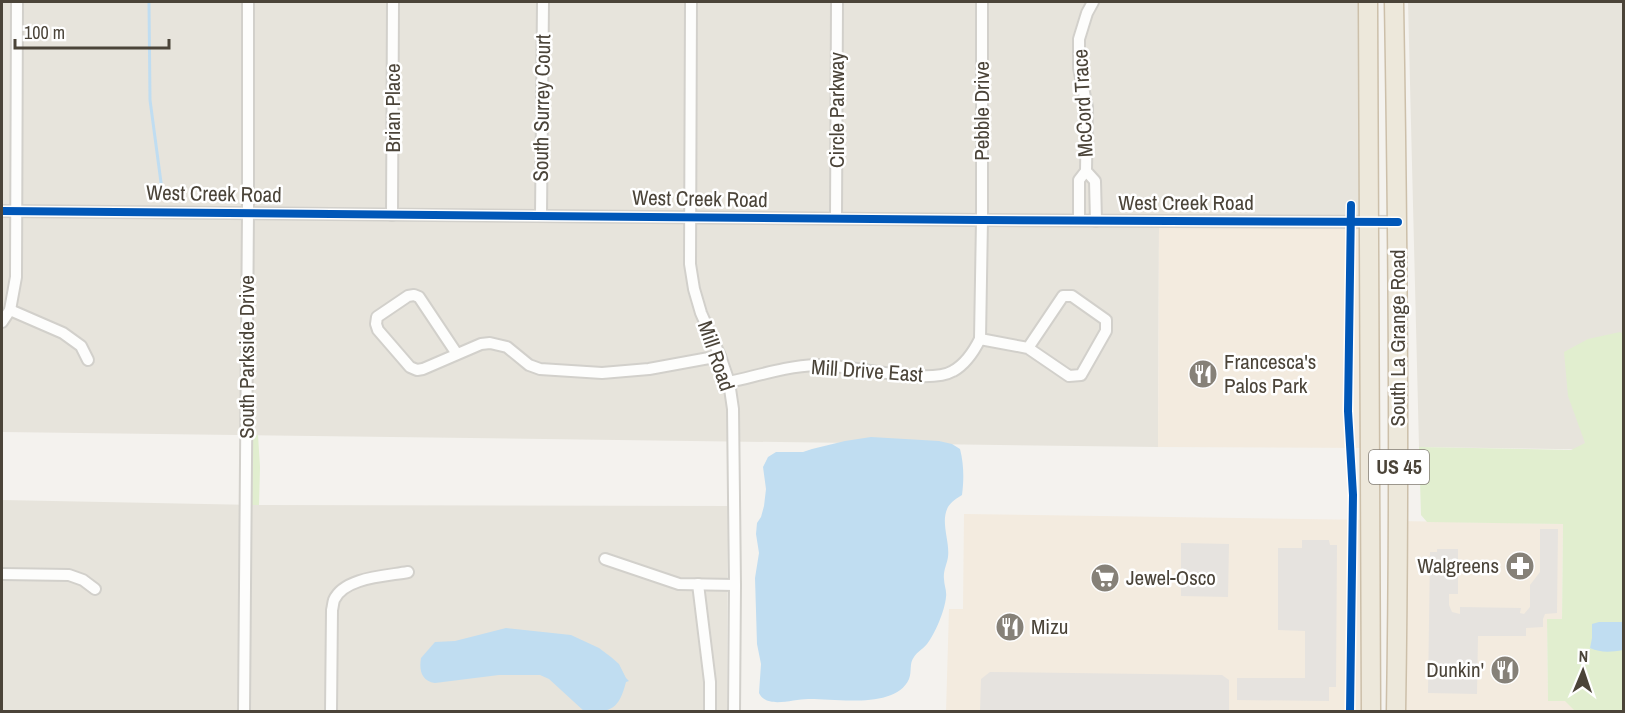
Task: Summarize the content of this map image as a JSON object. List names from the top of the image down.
{
  "streets": {
    "highway": ["South La Grange Road", "US 45"],
    "street": [
      "McCord Trace",
      "Brian Place",
      "South Surrey Court",
      "Circle Parkway",
      "Pebble Drive",
      "West Creek Road",
      "Mill Road",
      "South Parkside Drive",
      "Mill Drive East"
    ]
  },
  "crossings": [
    ["McCord Trace", "West Creek Road"],
    ["Brian Place", "West Creek Road"],
    ["South Surrey Court", "West Creek Road"],
    ["Circle Parkway", "West Creek Road"],
    ["Pebble Drive", "West Creek Road"],
    ["West Creek Road", "South La Grange Road"],
    ["West Creek Road", "Mill Road"],
    ["West Creek Road", "South Parkside Drive"],
    ["Mill Road", "Mill Drive East"]
  ],
  "places": {
    "restaurant": ["Francesca's Palos Park", "Mizu", "Dunkin'"],
    "pharmacy": ["Walgreens"],
    "supermarket": ["Jewel-Osco"]
  },
  "scale_bar": "100 m",
  "north": "top"
}
